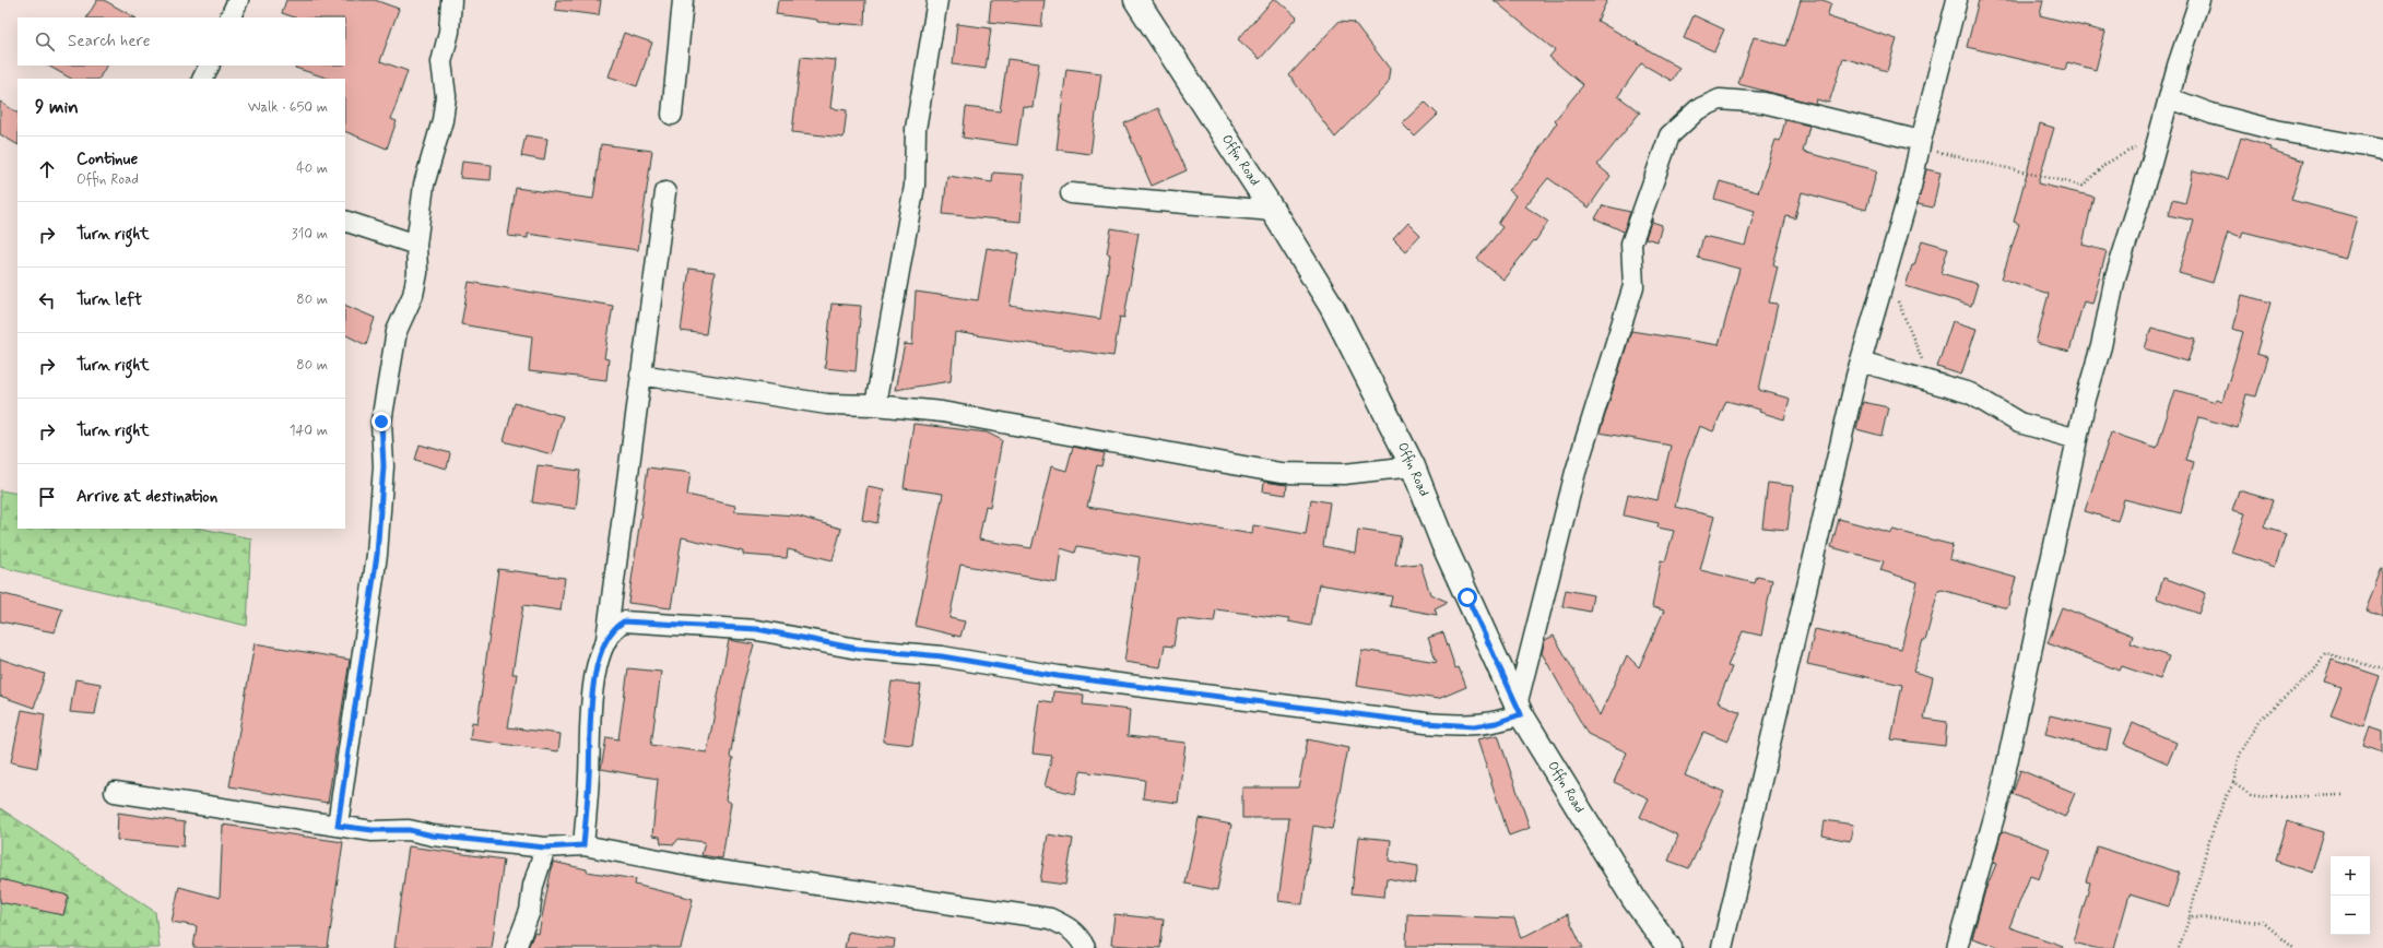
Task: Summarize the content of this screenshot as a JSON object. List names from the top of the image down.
{
  "streets": {
    "street": ["Offin Road"]
  },
  "page": {
    "search": "Search here",
    "heading": ["9 min", "Walk · 650 m"],
    "list": [
      ["Continue", "Offin Road", "40 m"],
      ["Turn right", "310 m"],
      ["Turn left", "80 m"],
      ["Turn right", "80 m"],
      ["Turn right", "140 m"],
      "Arrive at destination"
    ],
    "map_buttons": ["+", "−"]
  }
}
